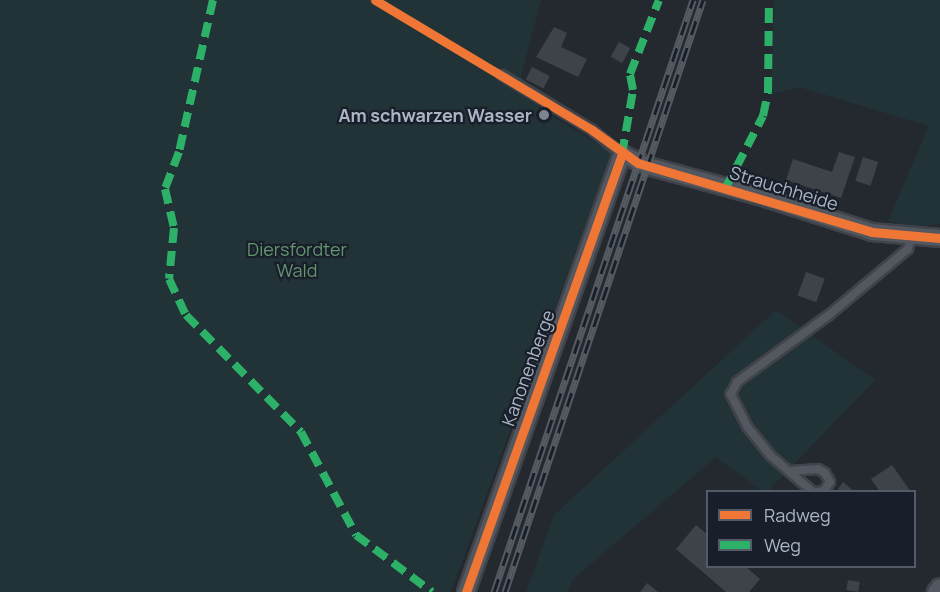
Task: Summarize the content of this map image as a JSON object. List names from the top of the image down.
{
  "streets": {
    "street": ["Strauchheide", "Kanonenberge"]
  },
  "crossings": [
    ["Strauchheide", "Kanonenberge"]
  ],
  "parks": ["Diersfordter Wald"],
  "places": ["Am schwarzen Wasser"],
  "legend": ["Radweg", "Weg"]
}
